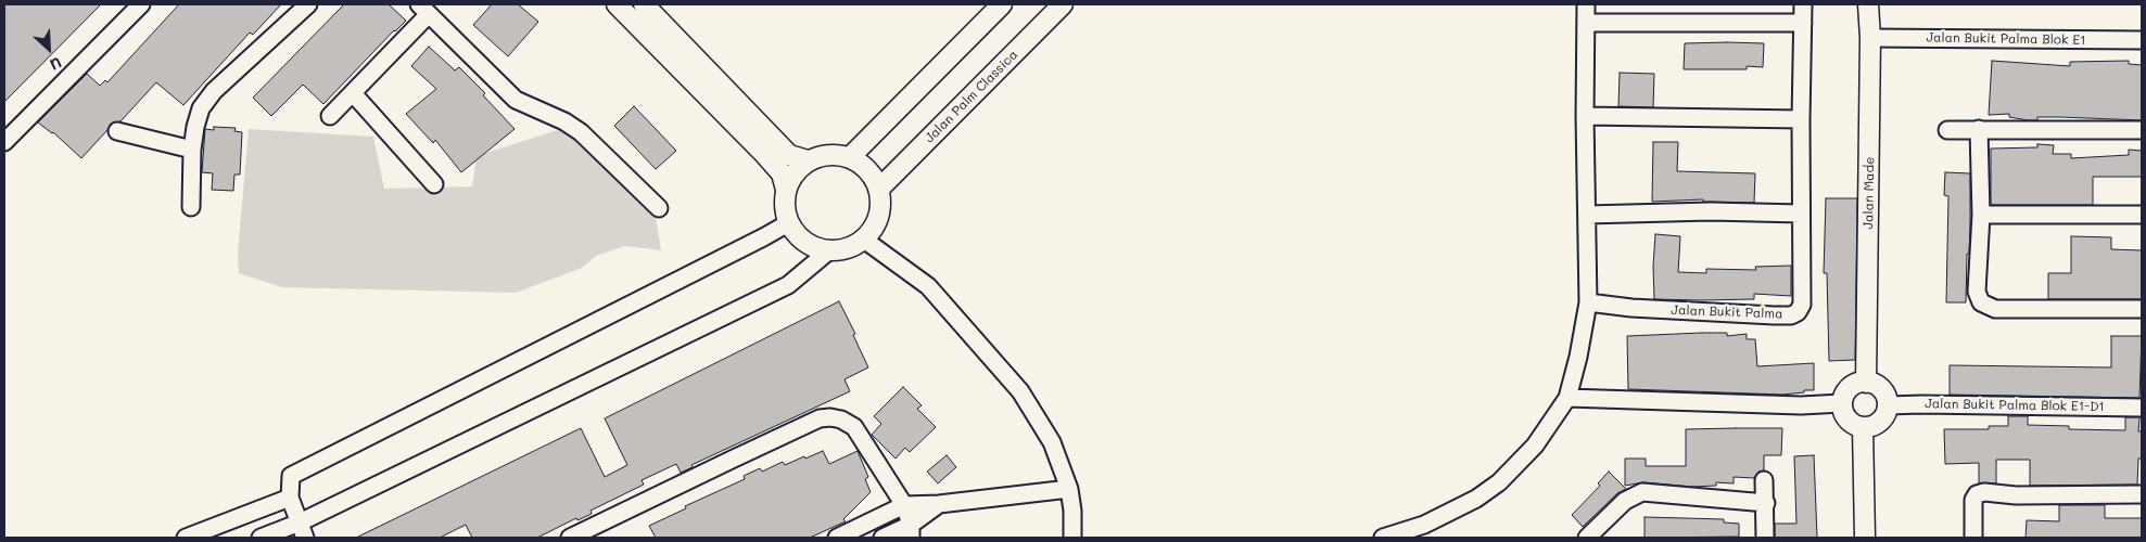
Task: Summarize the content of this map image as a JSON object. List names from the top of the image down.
{
  "streets": {
    "street": [
      "Jalan Bukit Palma Blok E1",
      "Jalan Palm Classica",
      "Jalan Made",
      "Jalan Bukit Palma",
      "Jalan Bukit Palma Blok E1-D1"
    ]
  },
  "crossings": [
    ["Jalan Bukit Palma Blok E1", "Jalan Made"],
    ["Jalan Made", "Jalan Bukit Palma Blok E1-D1"]
  ],
  "north": "bottom right"
}
